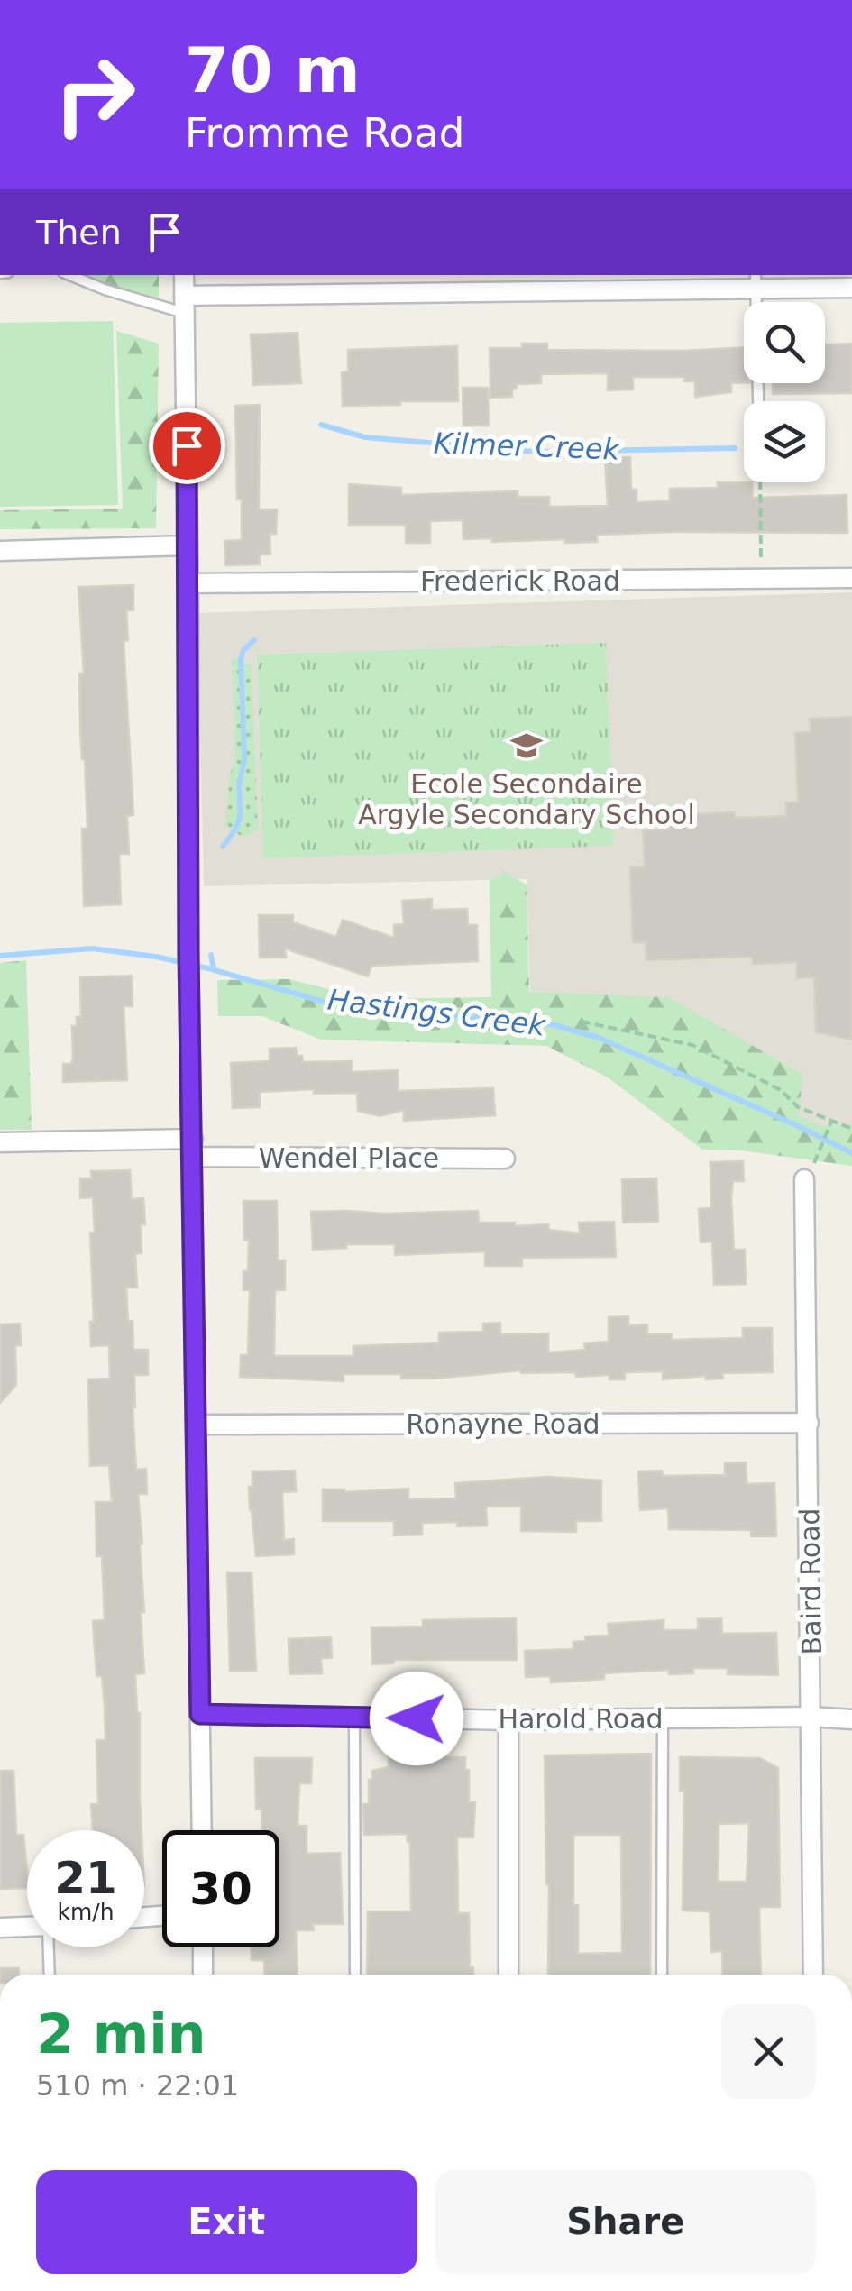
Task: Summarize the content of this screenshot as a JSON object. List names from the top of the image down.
{
  "streets": {
    "street": [
      "Frederick Road",
      "Wendel Place",
      "Ronayne Road",
      "Baird Road",
      "Harold Road"
    ]
  },
  "crossings": [
    ["Ronayne Road", "Baird Road"],
    ["Baird Road", "Harold Road"]
  ],
  "water": ["Kilmer Creek", "Hastings Creek"],
  "places": {
    "school or university": ["Ecole Secondaire Argyle Secondary School"]
  },
  "page": {
    "turn": ["70 m", "Fromme Road"],
    "then": "Then",
    "speed": "21 km/h",
    "limit": "30",
    "heading": ["2 min", "510 m · 22:01"],
    "buttons": ["Exit", "Share"]
  }
}
